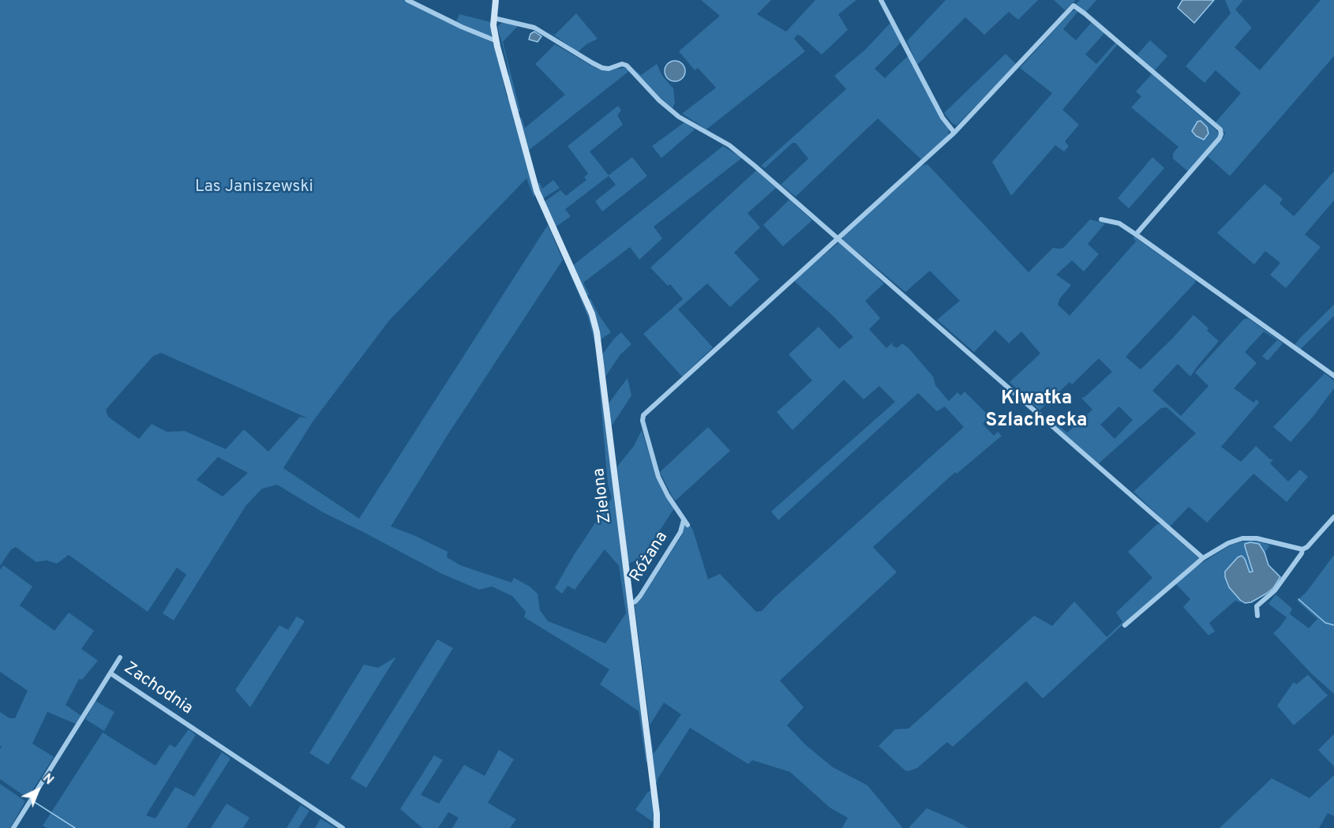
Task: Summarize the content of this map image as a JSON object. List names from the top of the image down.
{
  "streets": {
    "street": ["Zielona", "Różana", "Zachodnia"]
  },
  "crossings": [
    ["Zielona", "Różana"]
  ],
  "districts": ["Klwatka Szlachecka"],
  "parks": ["Las Janiszewski"],
  "north": "top right"
}
